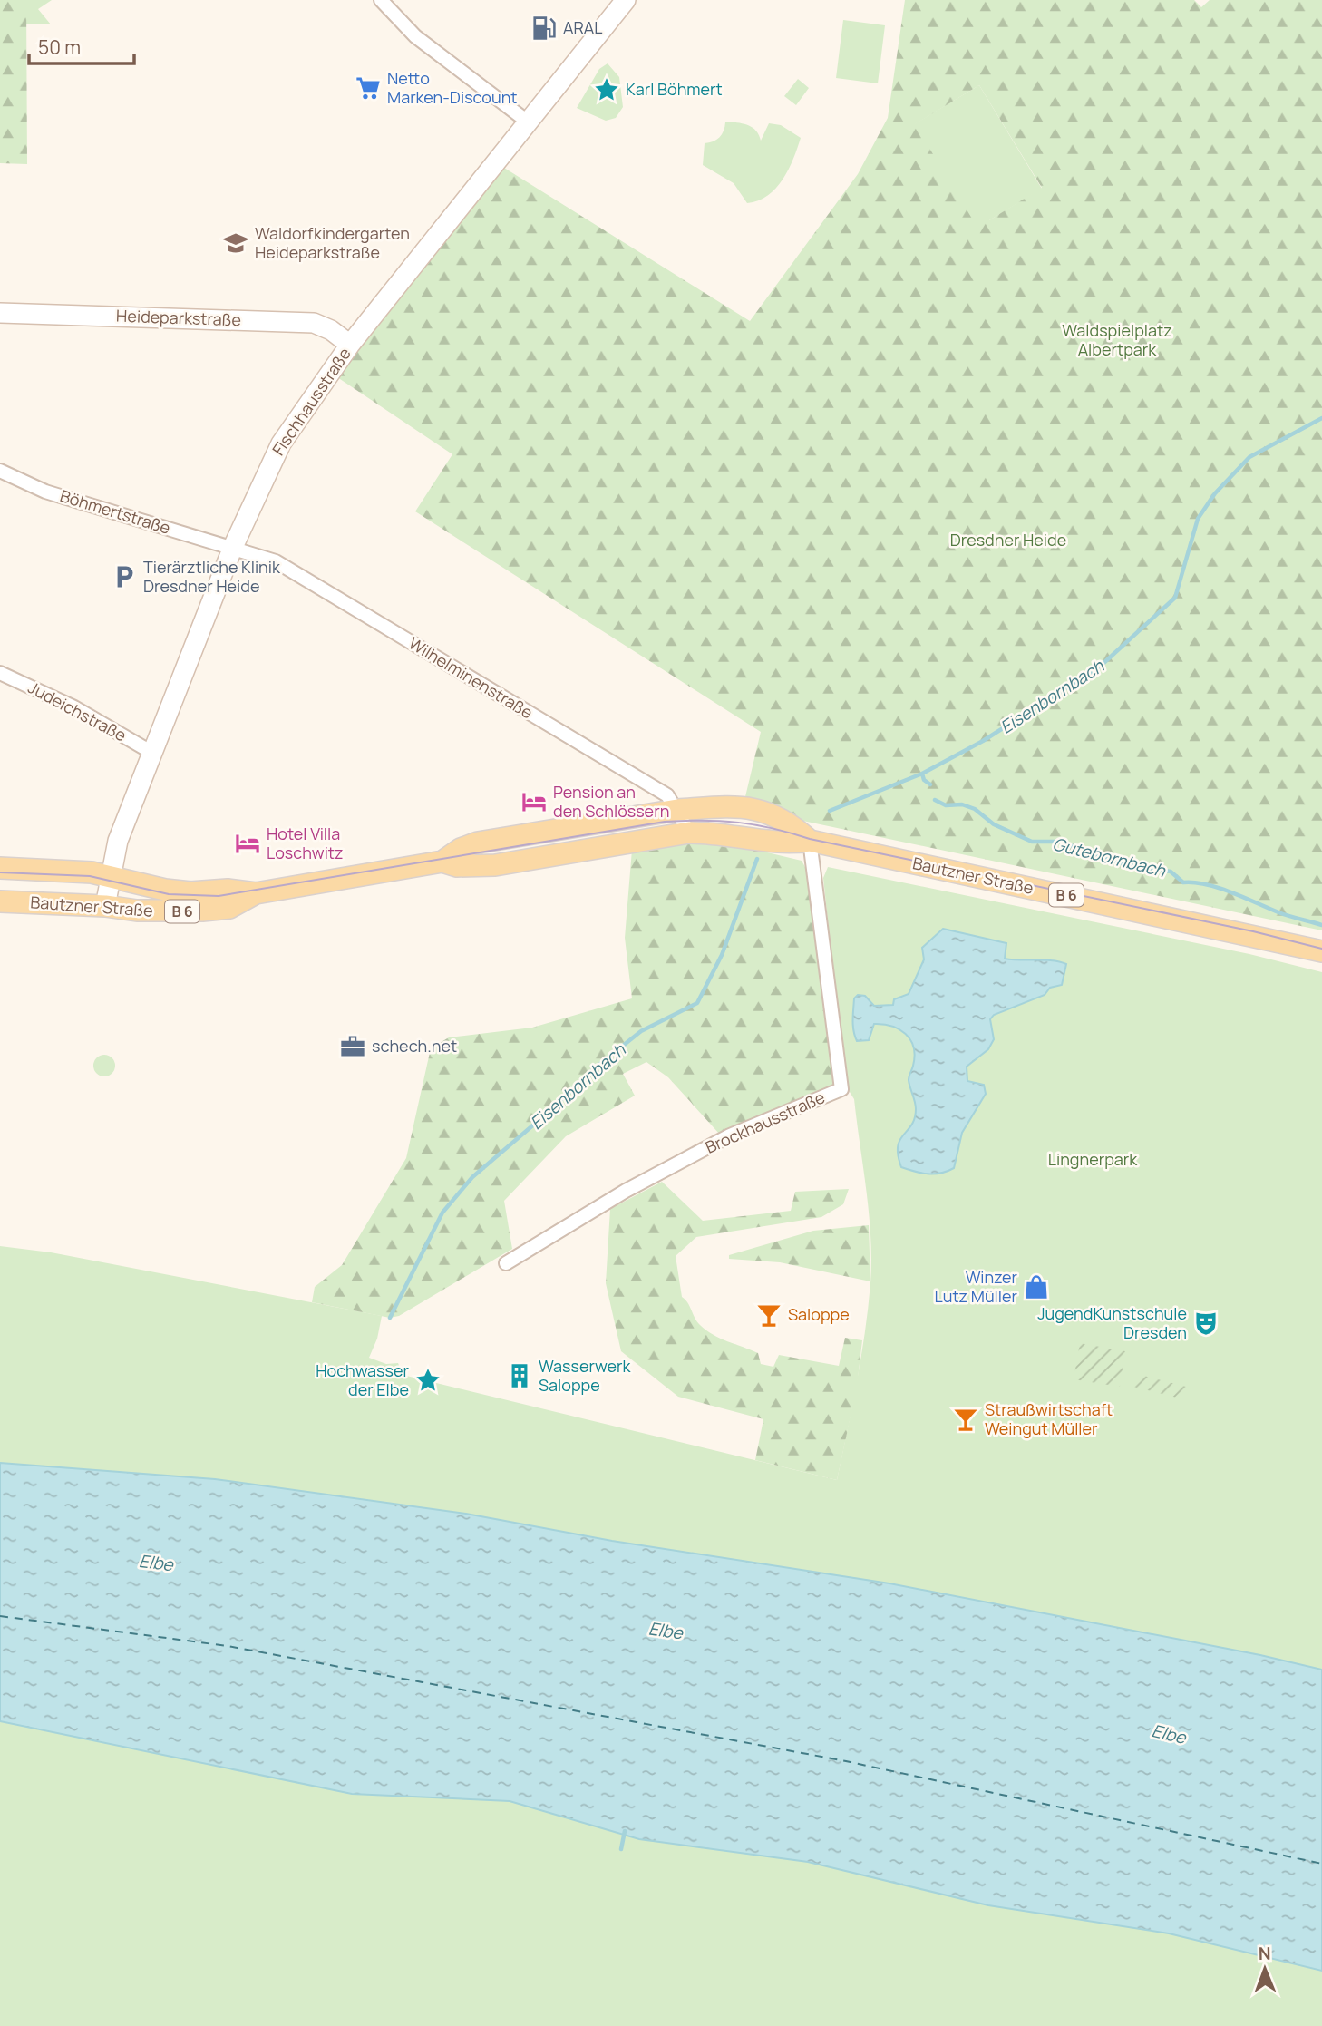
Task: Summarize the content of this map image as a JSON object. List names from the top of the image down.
{
  "streets": {
    "main road": [
      "Heideparkstraße",
      "Fischhausstraße",
      "Bautzner Straße",
      "B 6"
    ],
    "street": [
      "Böhmertstraße",
      "Wilhelminenstraße",
      "Judeichstraße",
      "Brockhausstraße"
    ]
  },
  "crossings": [
    ["Heideparkstraße", "Fischhausstraße"],
    ["Fischhausstraße", "Böhmertstraße"],
    ["Fischhausstraße", "Wilhelminenstraße"],
    ["Fischhausstraße", "Judeichstraße"],
    ["Fischhausstraße", "Bautzner Straße"],
    ["Böhmertstraße", "Wilhelminenstraße"],
    ["Wilhelminenstraße", "Bautzner Straße"],
    ["Bautzner Straße", "Brockhausstraße"]
  ],
  "water": ["Eisenbornbach", "Gutebornbach", "Elbe"],
  "parks": ["Waldspielplatz Albertpark", "Dresdner Heide", "Lingnerpark"],
  "places": {
    "fuel station": ["ARAL"],
    "supermarket": ["Netto Marken-Discount"],
    "place": ["Karl Böhmert", "Hochwasser der Elbe"],
    "school or university": ["Waldorfkindergarten Heideparkstraße"],
    "parking": ["Tierärztliche Klinik Dresdner Heide"],
    "hotel": ["Pension an den Schlössern", "Hotel Villa Loschwitz"],
    "office": ["schech.net"],
    "shop": ["Winzer Lutz Müller"],
    "bar": ["Saloppe", "Straußwirtschaft Weingut Müller"],
    "theatre": ["JugendKunstschule Dresden"],
    "building": ["Wasserwerk Saloppe"]
  },
  "scale_bar": "50 m",
  "north": "top"
}
